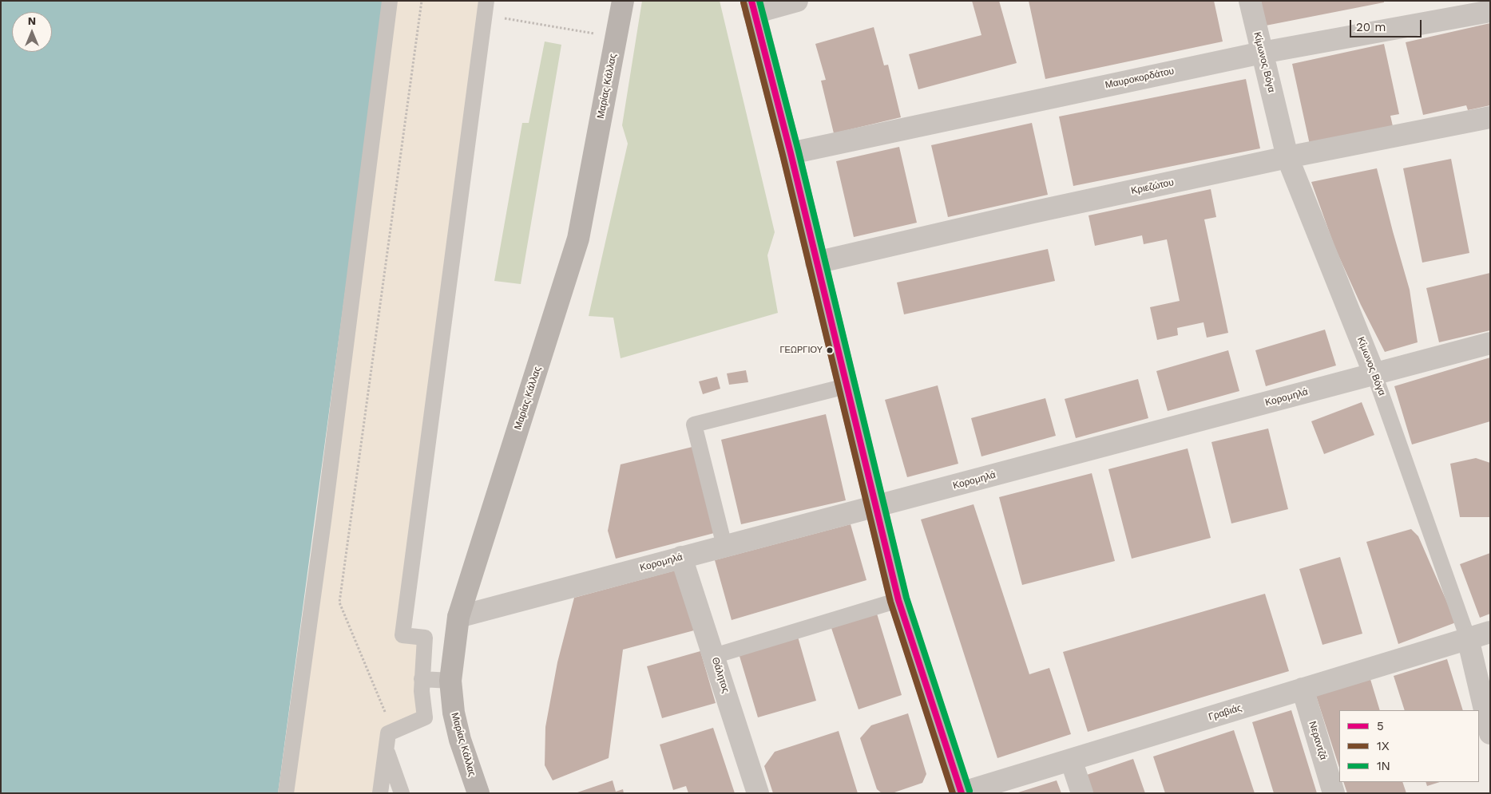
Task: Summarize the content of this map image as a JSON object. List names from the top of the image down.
{
  "streets": {
    "main road": ["Μαρίας Κάλλας"],
    "street": [
      "Κίμωνος Βόγα",
      "Μαυροκορδάτου",
      "Κριεζώτου",
      "Κορομηλά",
      "Θάλητος",
      "Γραβιάς",
      "Νεραντζά"
    ]
  },
  "crossings": [
    ["Κίμωνος Βόγα", "Μαυροκορδάτου"],
    ["Κίμωνος Βόγα", "Κριεζώτου"],
    ["Κίμωνος Βόγα", "Κορομηλά"],
    ["Κίμωνος Βόγα", "Γραβιάς"],
    ["Μαρίας Κάλλας", "Κορομηλά"],
    ["Κορομηλά", "Θάλητος"],
    ["Γραβιάς", "Νεραντζά"]
  ],
  "places": ["ΓΕΩΡΓΙΟΥ"],
  "lines": ["transit line 5", "transit line 1Ν", "transit line 1Χ"],
  "legend": ["5", "1Χ", "1Ν"],
  "scale_bar": "20 m",
  "north": "top"
}
